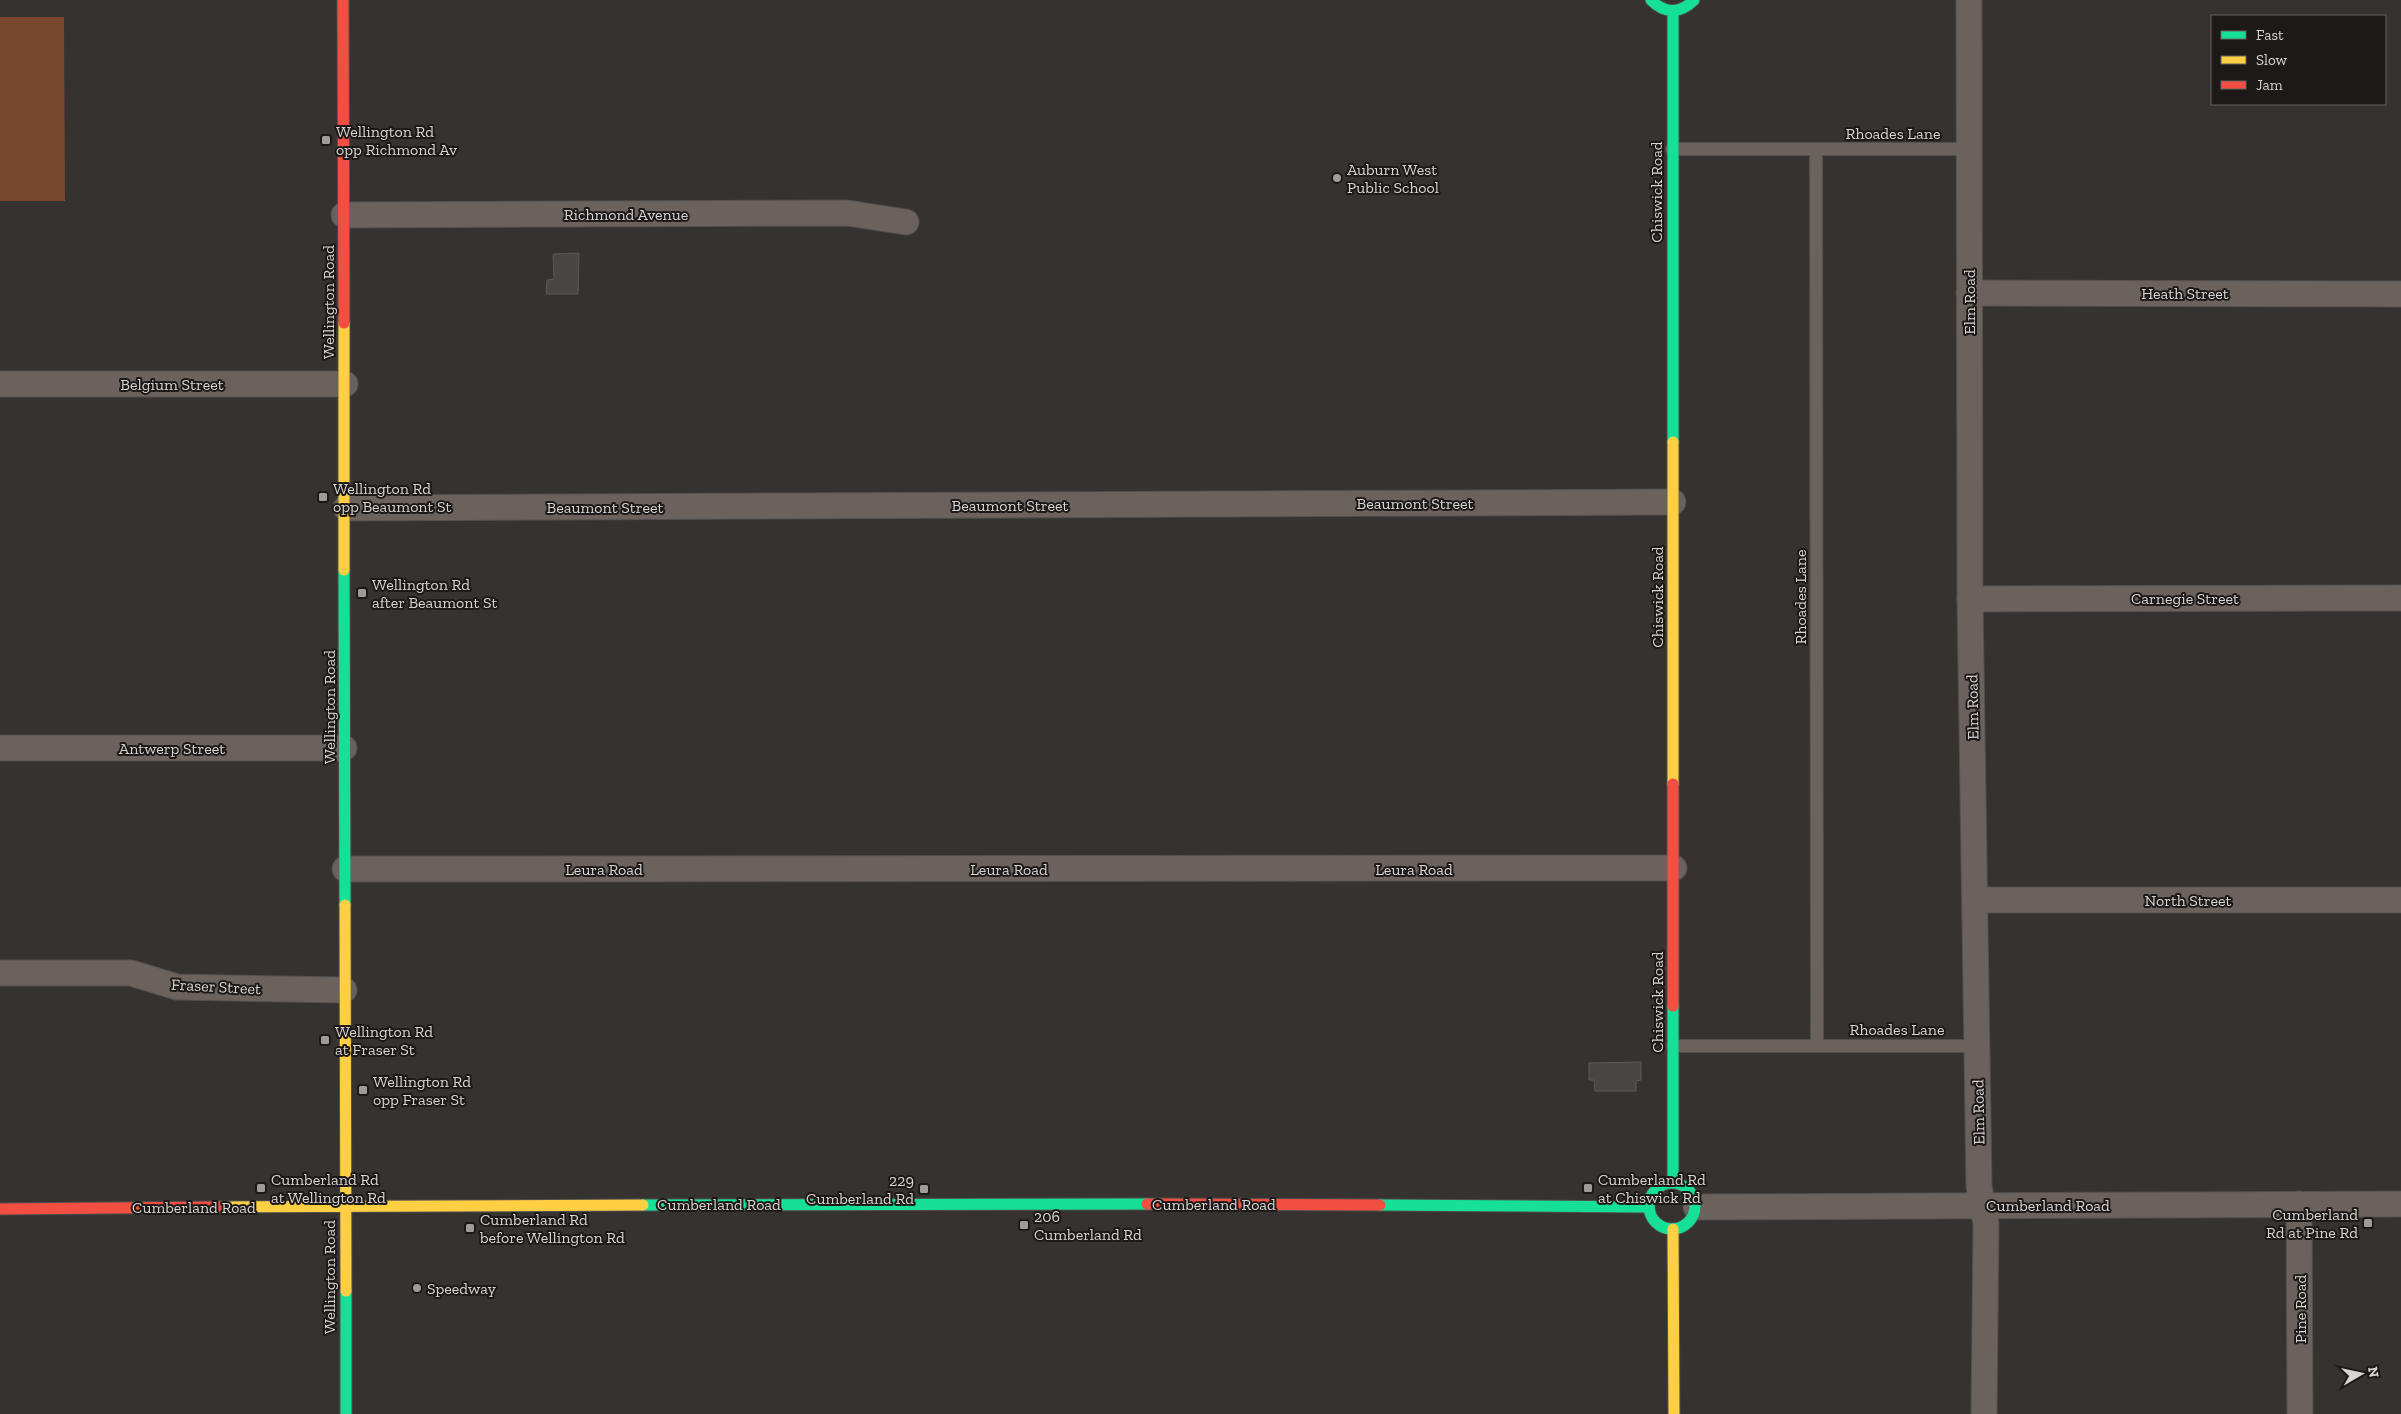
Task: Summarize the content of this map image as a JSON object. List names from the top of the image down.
{
  "streets": {
    "street": [
      "Chiswick Road",
      "Richmond Avenue",
      "Heath Street",
      "Wellington Road",
      "Elm Road",
      "Belgium Street",
      "Beaumont Street",
      "Carnegie Street",
      "Antwerp Street",
      "Leura Road",
      "North Street",
      "Fraser Street",
      "Cumberland Road",
      "Pine Road"
    ],
    "lane": ["Rhoades Lane"]
  },
  "crossings": [
    ["Rhoades Lane", "Chiswick Road"],
    ["Rhoades Lane", "Elm Road"],
    ["Chiswick Road", "Beaumont Street"],
    ["Chiswick Road", "Leura Road"],
    ["Chiswick Road", "Cumberland Road"],
    ["Richmond Avenue", "Wellington Road"],
    ["Heath Street", "Elm Road"],
    ["Wellington Road", "Belgium Street"],
    ["Wellington Road", "Beaumont Street"],
    ["Wellington Road", "Antwerp Street"],
    ["Wellington Road", "Leura Road"],
    ["Wellington Road", "Fraser Street"],
    ["Wellington Road", "Cumberland Road"],
    ["Elm Road", "Carnegie Street"],
    ["Elm Road", "North Street"],
    ["Elm Road", "Cumberland Road"],
    ["Cumberland Road", "Pine Road"]
  ],
  "places": {
    "transit": [
      "Wellington Rd opp Richmond Av",
      "Wellington Rd opp Beaumont St",
      "Wellington Rd after Beaumont St",
      "Wellington Rd at Fraser St",
      "Wellington Rd opp Fraser St",
      "Cumberland Rd at Wellington Rd",
      "Cumberland Rd at Chiswick Rd",
      "229 Cumberland Rd",
      "Cumberland Rd at Pine Rd",
      "206 Cumberland Rd",
      "Cumberland Rd before Wellington Rd"
    ],
    "other": ["Auburn West Public School", "Speedway"]
  },
  "legend": ["Fast", "Slow", "Jam"],
  "north": "right"
}
